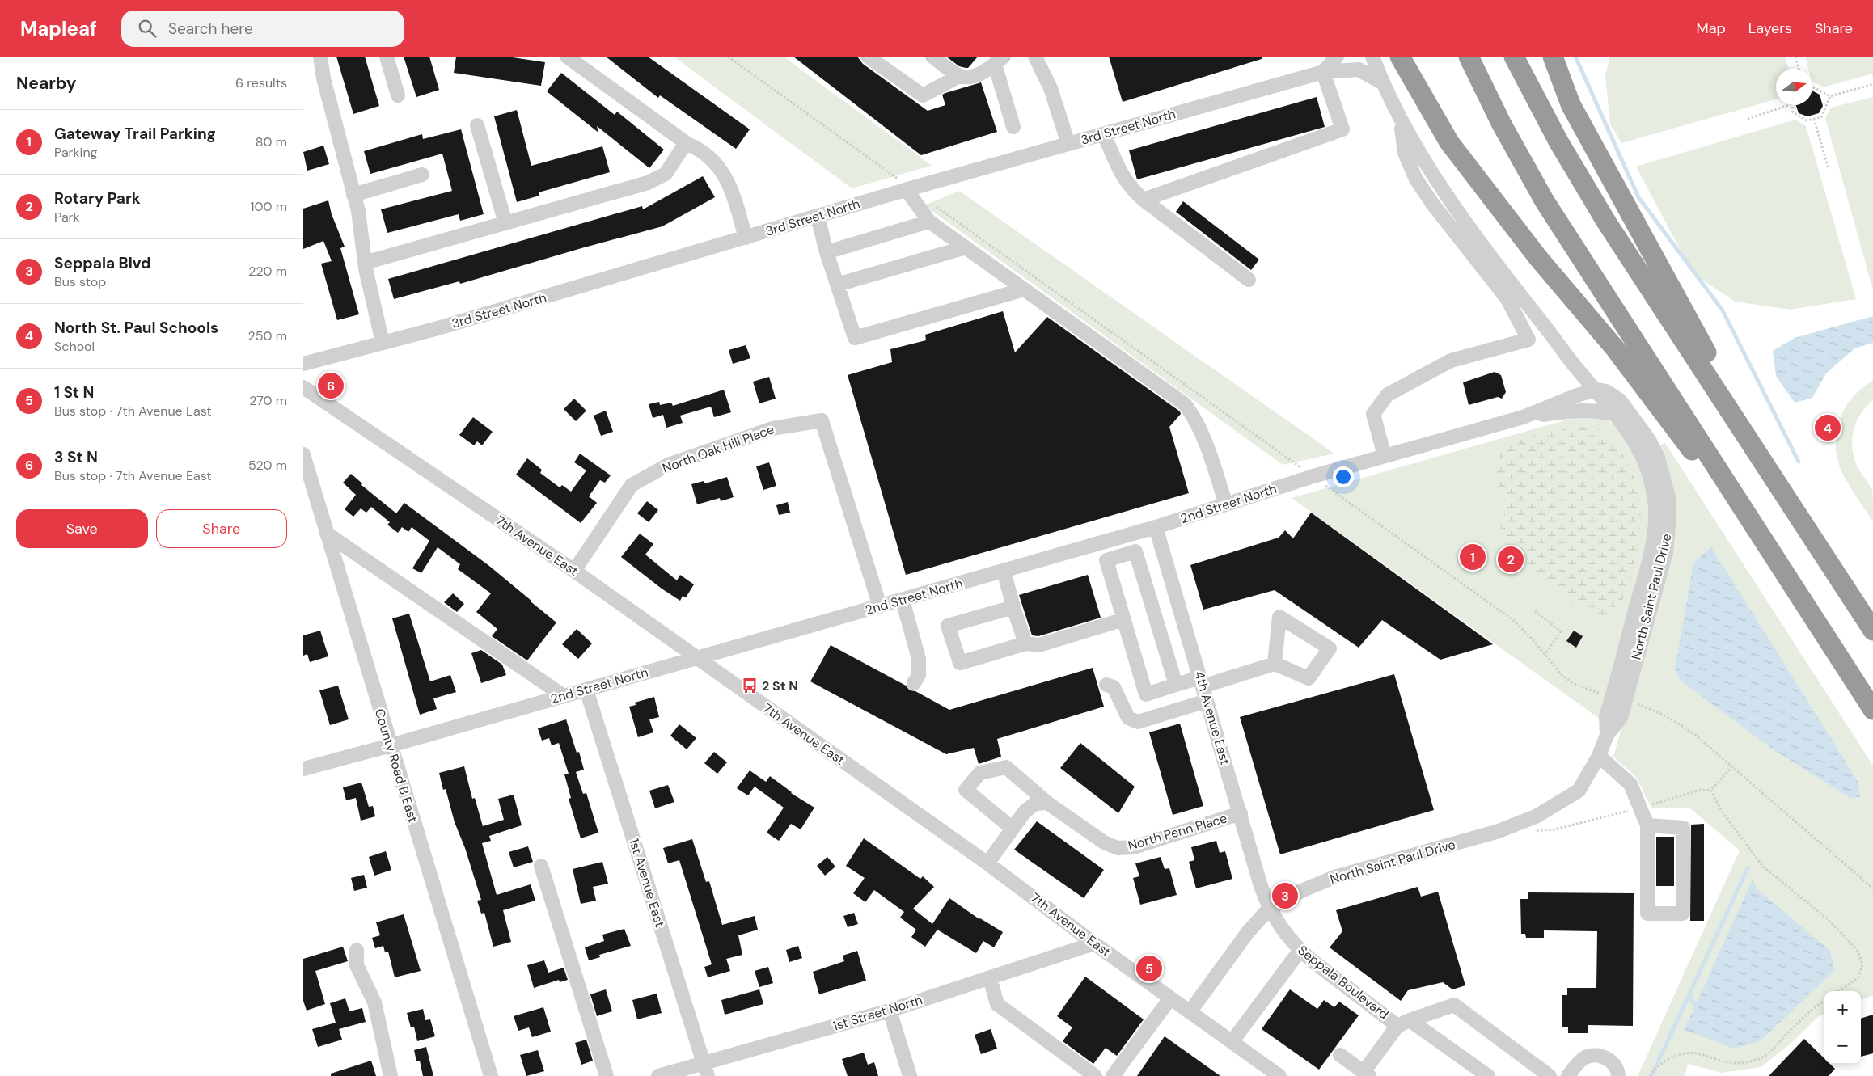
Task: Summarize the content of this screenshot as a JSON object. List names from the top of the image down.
{
  "streets": {
    "street": [
      "3rd Street North",
      "North Oak Hill Place",
      "2nd Street North",
      "7th Avenue East",
      "North Saint Paul Drive",
      "4th Avenue East",
      "County Road B East",
      "North Penn Place",
      "1st Avenue East",
      "Seppala Boulevard",
      "1st Street North"
    ]
  },
  "crossings": [
    ["North Oak Hill Place", "2nd Street North"],
    ["North Oak Hill Place", "7th Avenue East"],
    ["2nd Street North", "7th Avenue East"],
    ["2nd Street North", "North Saint Paul Drive"],
    ["2nd Street North", "4th Avenue East"],
    ["2nd Street North", "County Road B East"],
    ["2nd Street North", "1st Avenue East"],
    ["7th Avenue East", "North Saint Paul Drive"],
    ["7th Avenue East", "1st Street North"],
    ["North Saint Paul Drive", "4th Avenue East"],
    ["North Saint Paul Drive", "Seppala Boulevard"],
    ["4th Avenue East", "North Penn Place"],
    ["4th Avenue East", "Seppala Boulevard"],
    ["1st Avenue East", "1st Street North"]
  ],
  "places": {
    "bus stop": ["2 St N"]
  },
  "north": "right",
  "page": {
    "header": "Mapleaf",
    "search": "Search here",
    "nav": ["Map", "Layers", "Share"],
    "heading": ["Nearby", "6 results"],
    "list": [
      {
        "mark": "1",
        "name": "Gateway Trail Parking",
        "note": "Parking",
        "value": "80 m"
      },
      {
        "mark": "2",
        "name": "Rotary Park",
        "note": "Park",
        "value": "100 m"
      },
      {
        "mark": "3",
        "name": "Seppala Blvd",
        "note": "Bus stop",
        "value": "220 m"
      },
      {
        "mark": "4",
        "name": "North St. Paul Schools",
        "note": "School",
        "value": "250 m"
      },
      {
        "mark": "5",
        "name": "1 St N",
        "note": "Bus stop · 7th Avenue East",
        "value": "270 m"
      },
      {
        "mark": "6",
        "name": "3 St N",
        "note": "Bus stop · 7th Avenue East",
        "value": "520 m"
      }
    ],
    "pins": [
      "6",
      "4",
      "1",
      "2",
      "3",
      "5"
    ],
    "buttons": ["Save", "Share"],
    "map_buttons": ["+", "−"]
  }
}
